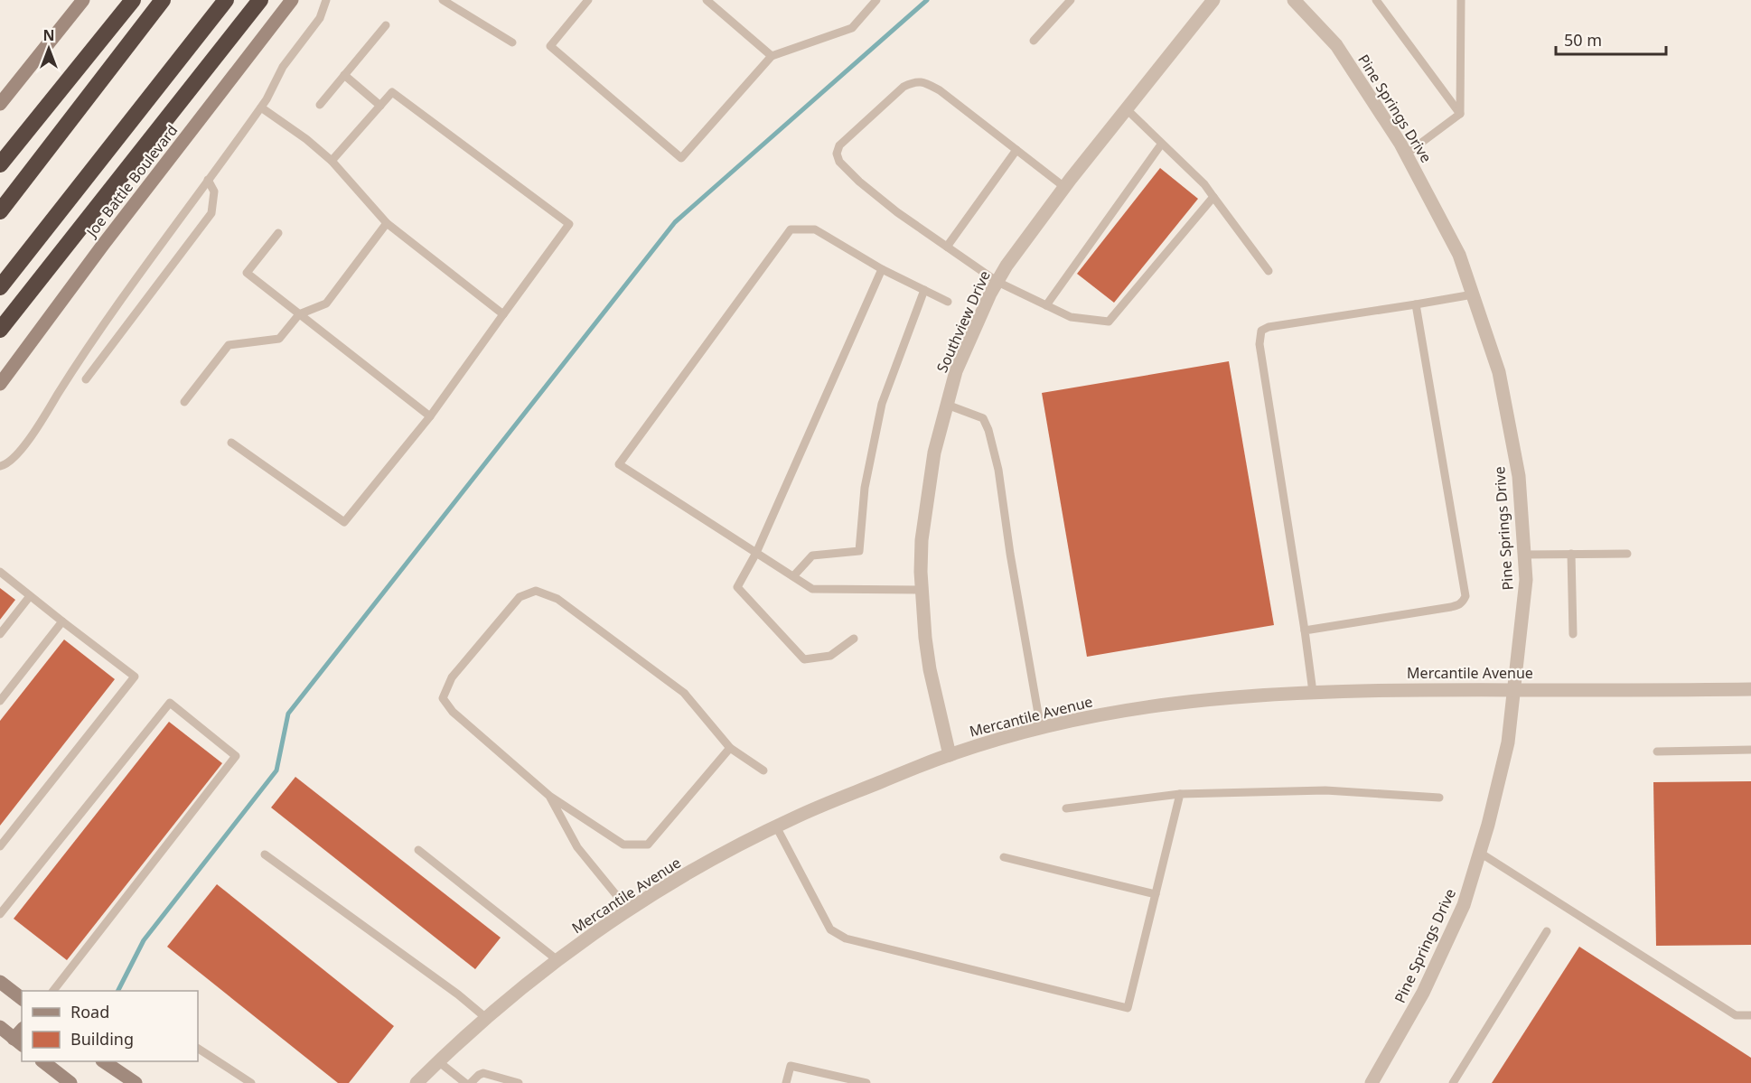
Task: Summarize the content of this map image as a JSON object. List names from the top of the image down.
{
  "streets": {
    "main road": ["Joe Battle Boulevard"],
    "street": ["Pine Springs Drive", "Southview Drive", "Mercantile Avenue"]
  },
  "crossings": [
    ["Pine Springs Drive", "Mercantile Avenue"],
    ["Southview Drive", "Mercantile Avenue"]
  ],
  "legend": ["Road", "Building"],
  "scale_bar": "50 m",
  "north": "top"
}
